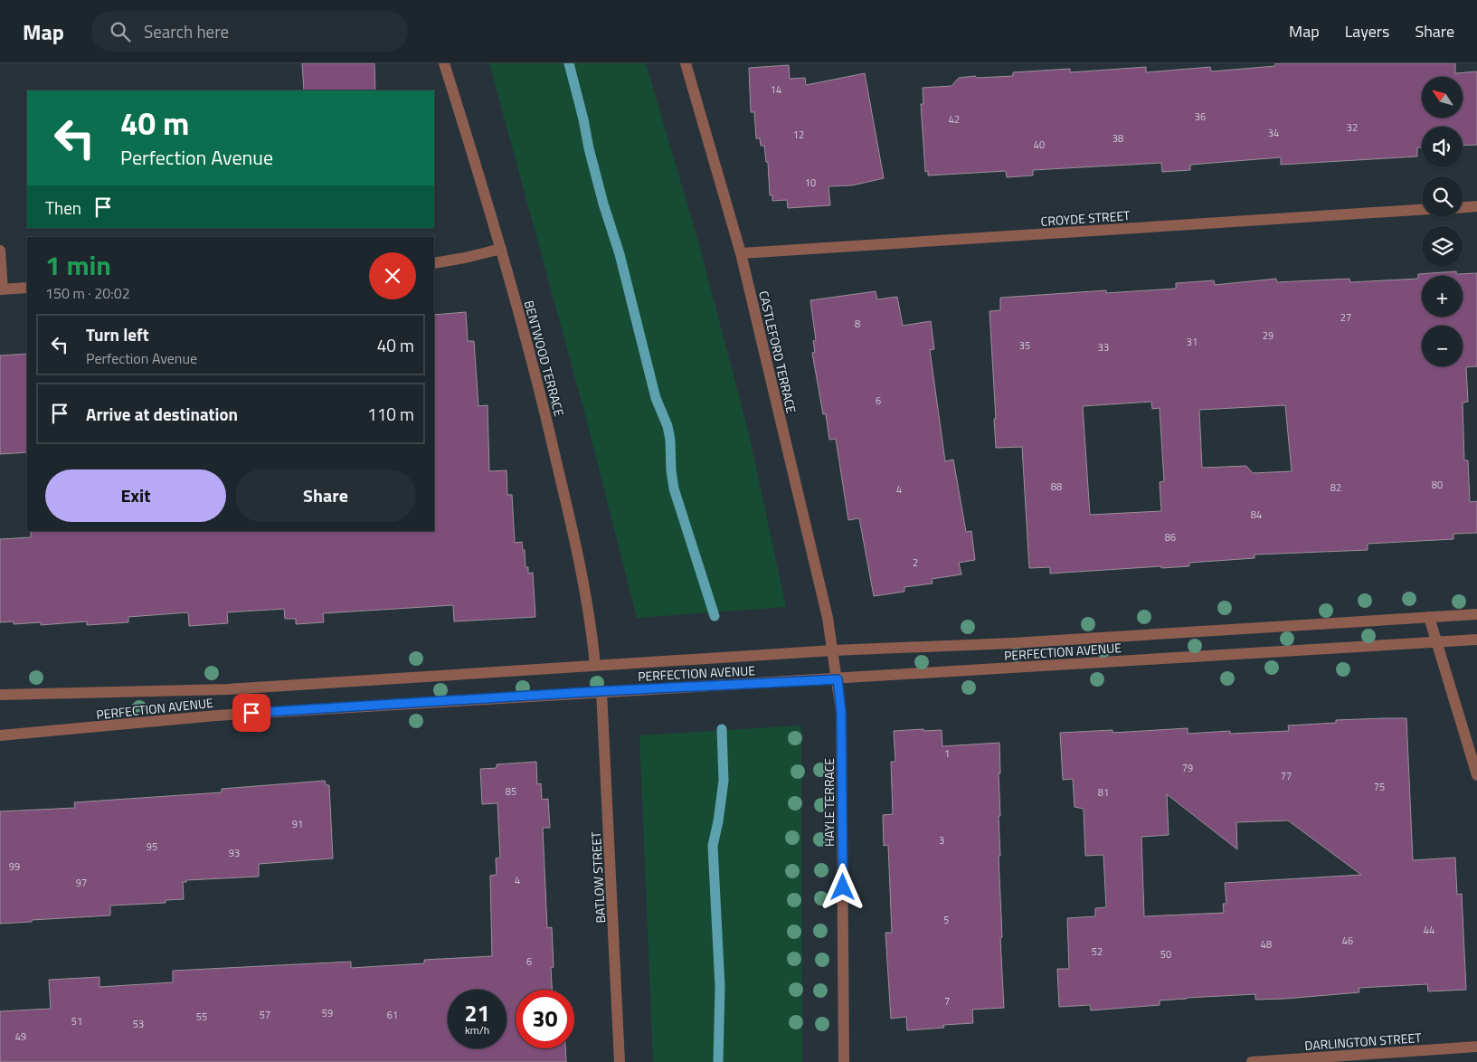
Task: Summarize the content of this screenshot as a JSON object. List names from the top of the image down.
{
  "streets": {
    "street": [
      "CROYDE STREET",
      "CASTLEFORD TERRACE",
      "BENTWOOD TERRACE",
      "PERFECTION AVENUE",
      "HAYLE TERRACE",
      "BATLOW STREET",
      "DARLINGTON STREET"
    ]
  },
  "crossings": [
    ["CROYDE STREET", "CASTLEFORD TERRACE"],
    ["CASTLEFORD TERRACE", "PERFECTION AVENUE"],
    ["CASTLEFORD TERRACE", "HAYLE TERRACE"],
    ["BENTWOOD TERRACE", "PERFECTION AVENUE"],
    ["PERFECTION AVENUE", "HAYLE TERRACE"],
    ["PERFECTION AVENUE", "BATLOW STREET"]
  ],
  "house_numbers": [
    "14",
    "36",
    "42",
    "32",
    "34",
    "12",
    "38",
    "40",
    "10",
    "27",
    "8",
    "29",
    "31",
    "35",
    "33",
    "6",
    "80",
    "88",
    "82",
    "4",
    "84",
    "86",
    "2",
    "1",
    "79",
    "77",
    "75",
    "85",
    "81",
    "91",
    "3",
    "95",
    "93",
    "99",
    "4",
    "97",
    "5",
    "44",
    "46",
    "48",
    "52",
    "50",
    "6",
    "7",
    "59",
    "57",
    "61",
    "55",
    "51",
    "53",
    "49"
  ],
  "north": "top left",
  "page": {
    "header": "Map",
    "search": "Search here",
    "nav": ["Map", "Layers", "Share"],
    "map_buttons": ["+", "−"],
    "turn": ["40 m", "Perfection Avenue"],
    "then": "Then",
    "heading": ["1 min", "150 m · 20:02"],
    "list": [
      {
        "name": "Turn left",
        "note": "Perfection Avenue",
        "value": "40 m"
      },
      {
        "name": "Arrive at destination",
        "value": "110 m"
      }
    ],
    "buttons": ["Exit", "Share"],
    "speed": "21 km/h",
    "limit": "30"
  }
}
